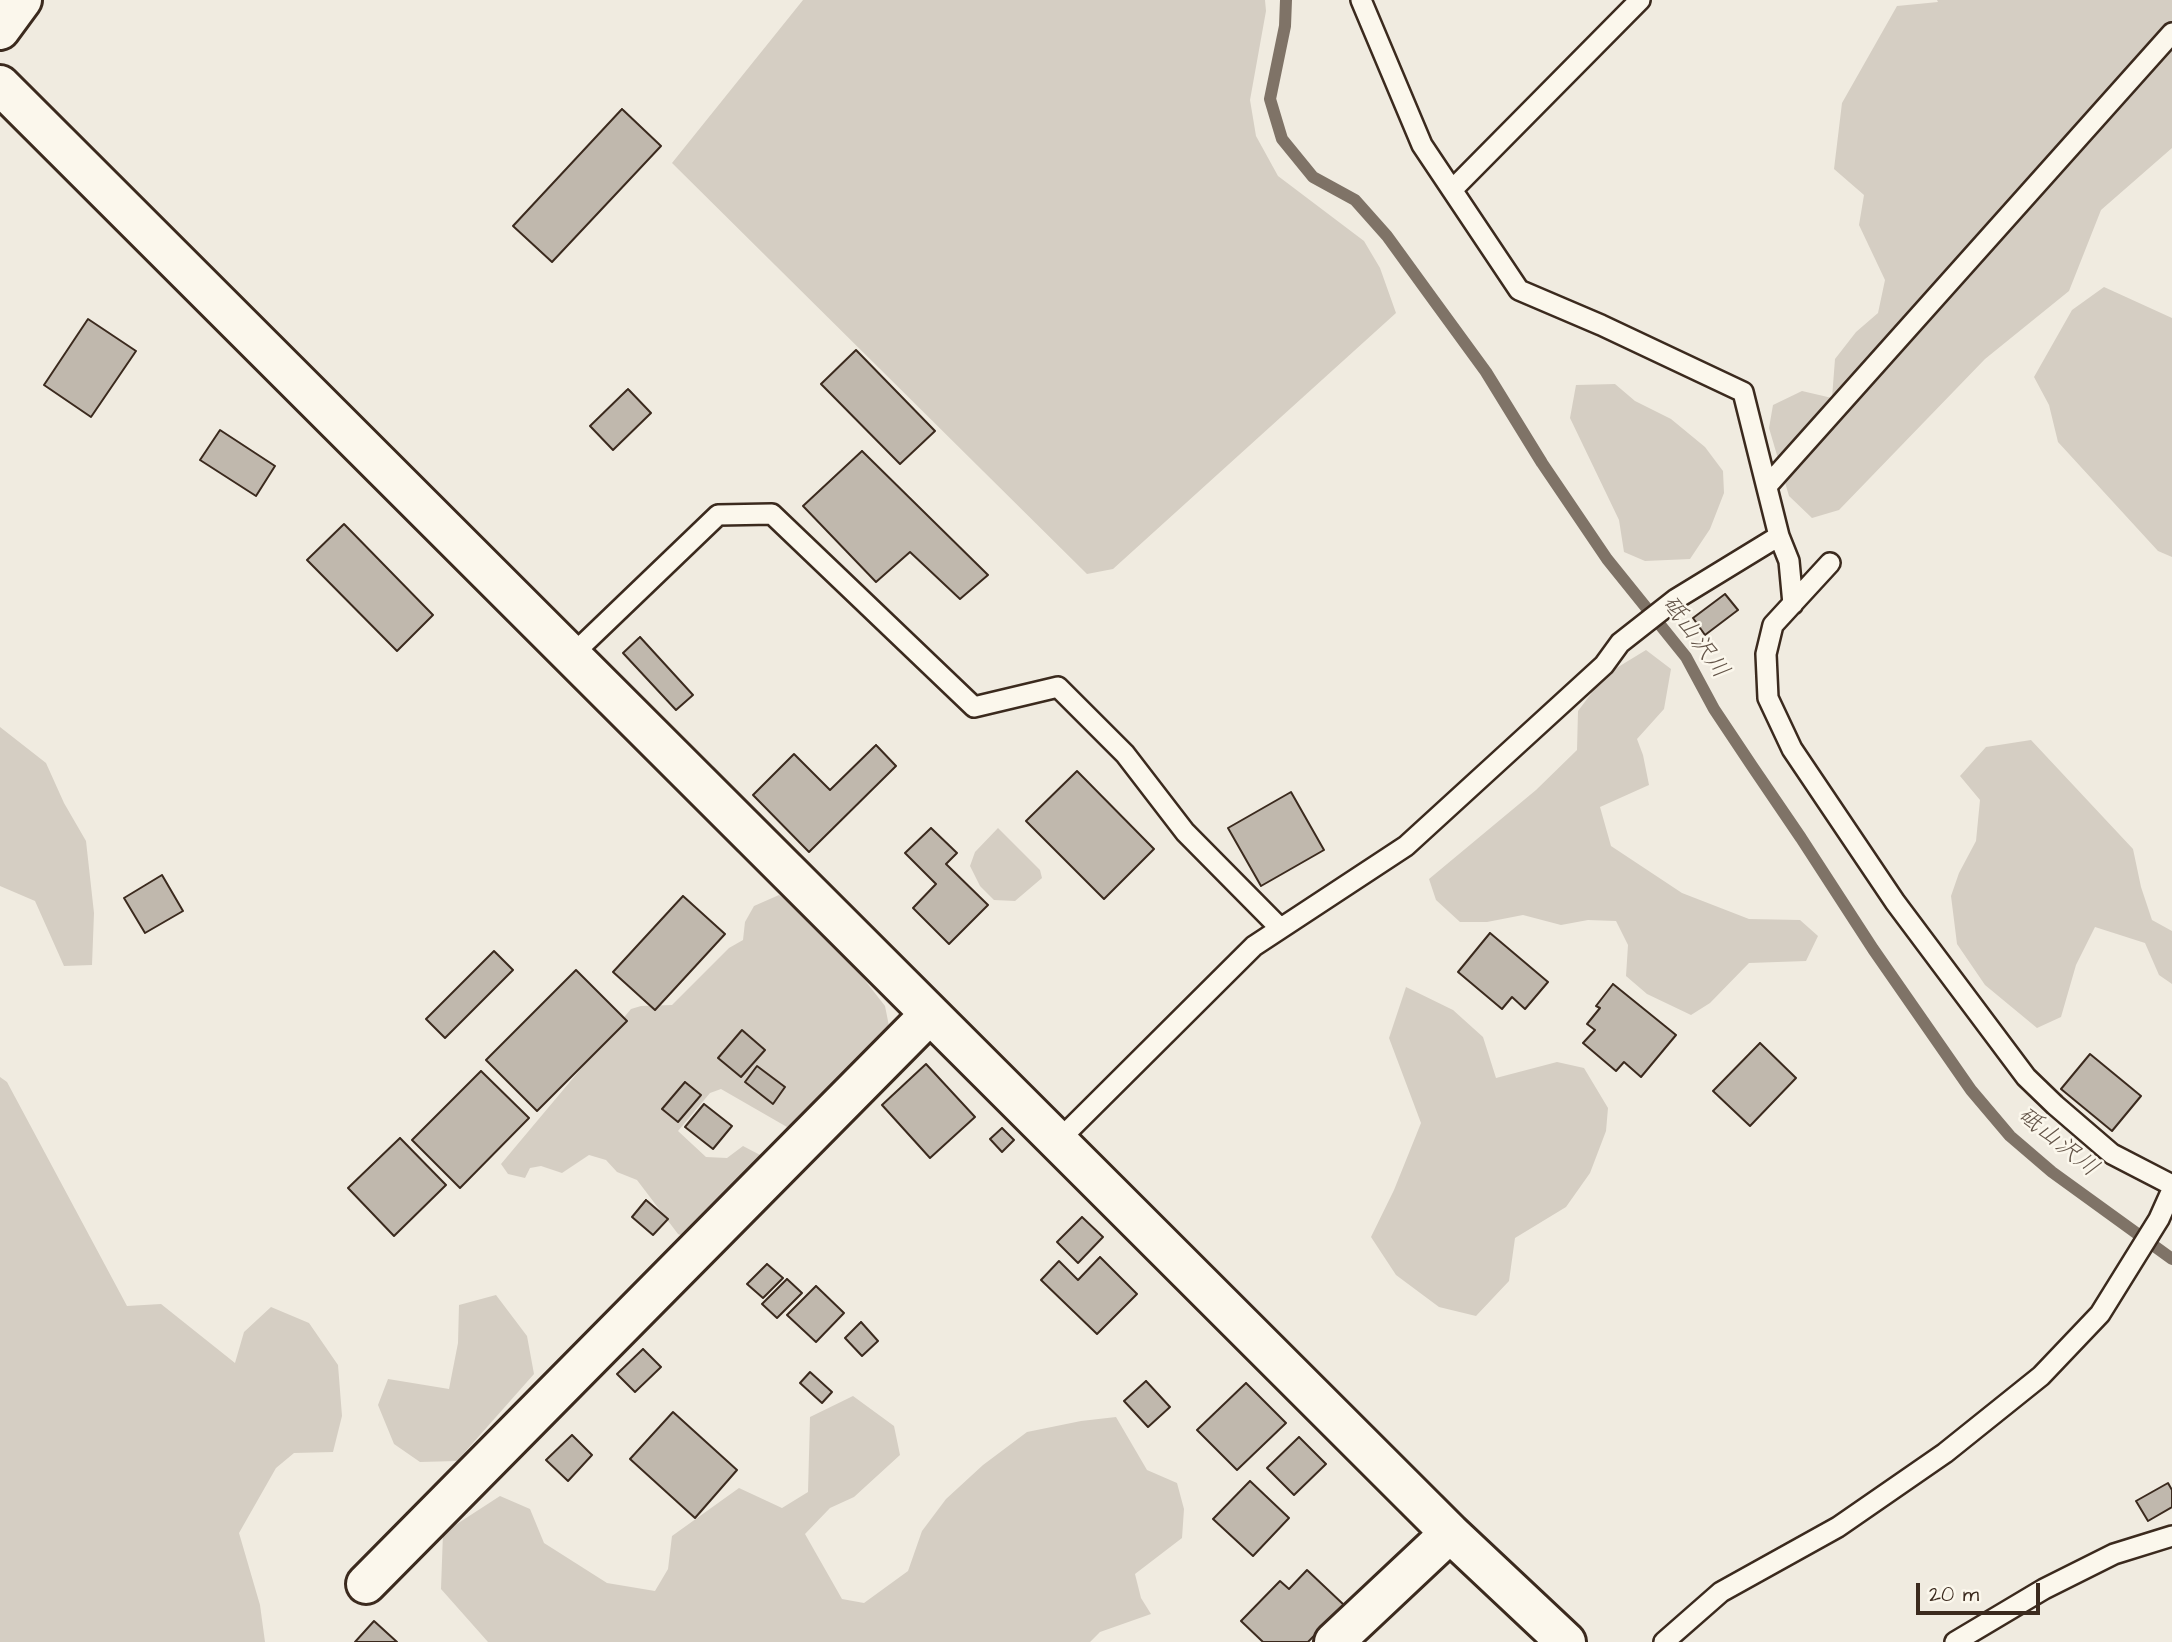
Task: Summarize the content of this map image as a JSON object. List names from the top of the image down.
{
  "water": ["砥山沢川"],
  "scale_bar": "20 m"
}
